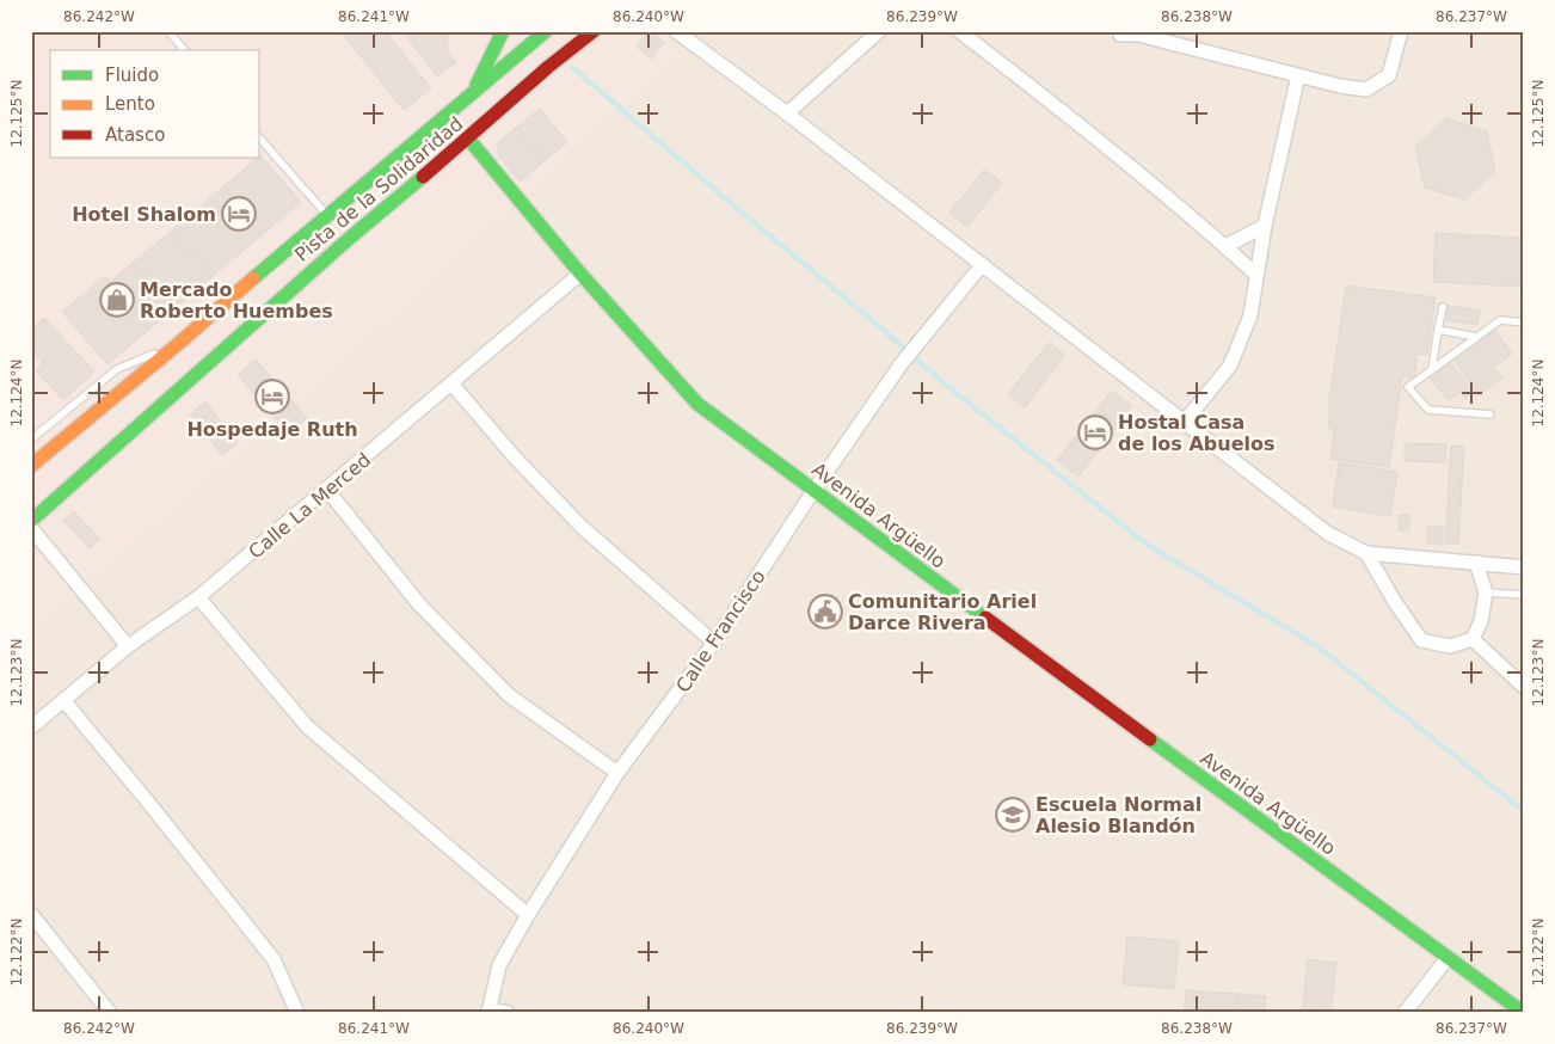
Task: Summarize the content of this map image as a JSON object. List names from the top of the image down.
{
  "streets": {
    "main road": ["Pista de la Solidaridad", "Avenida Argüello"],
    "street": ["Calle La Merced", "Calle Francisco"]
  },
  "crossings": [
    ["Pista de la Solidaridad", "Avenida Argüello"],
    ["Calle La Merced", "Avenida Argüello"],
    ["Avenida Argüello", "Calle Francisco"]
  ],
  "places": {
    "hotel": ["Hotel Shalom", "Hospedaje Ruth", "Hostal Casa de los Abuelos"],
    "shop": ["Mercado Roberto Huembes"],
    "public building": ["Comunitario Ariel Darce Rivera"],
    "school or university": ["Escuela Normal Alesio Blandón"]
  },
  "legend": ["Fluido", "Lento", "Atasco"],
  "coordinates": [
    "86.242°W",
    "86.241°W",
    "86.240°W",
    "86.239°W",
    "86.238°W",
    "86.237°W",
    "12.125°N",
    "12.124°N",
    "12.123°N",
    "12.122°N"
  ]
}
